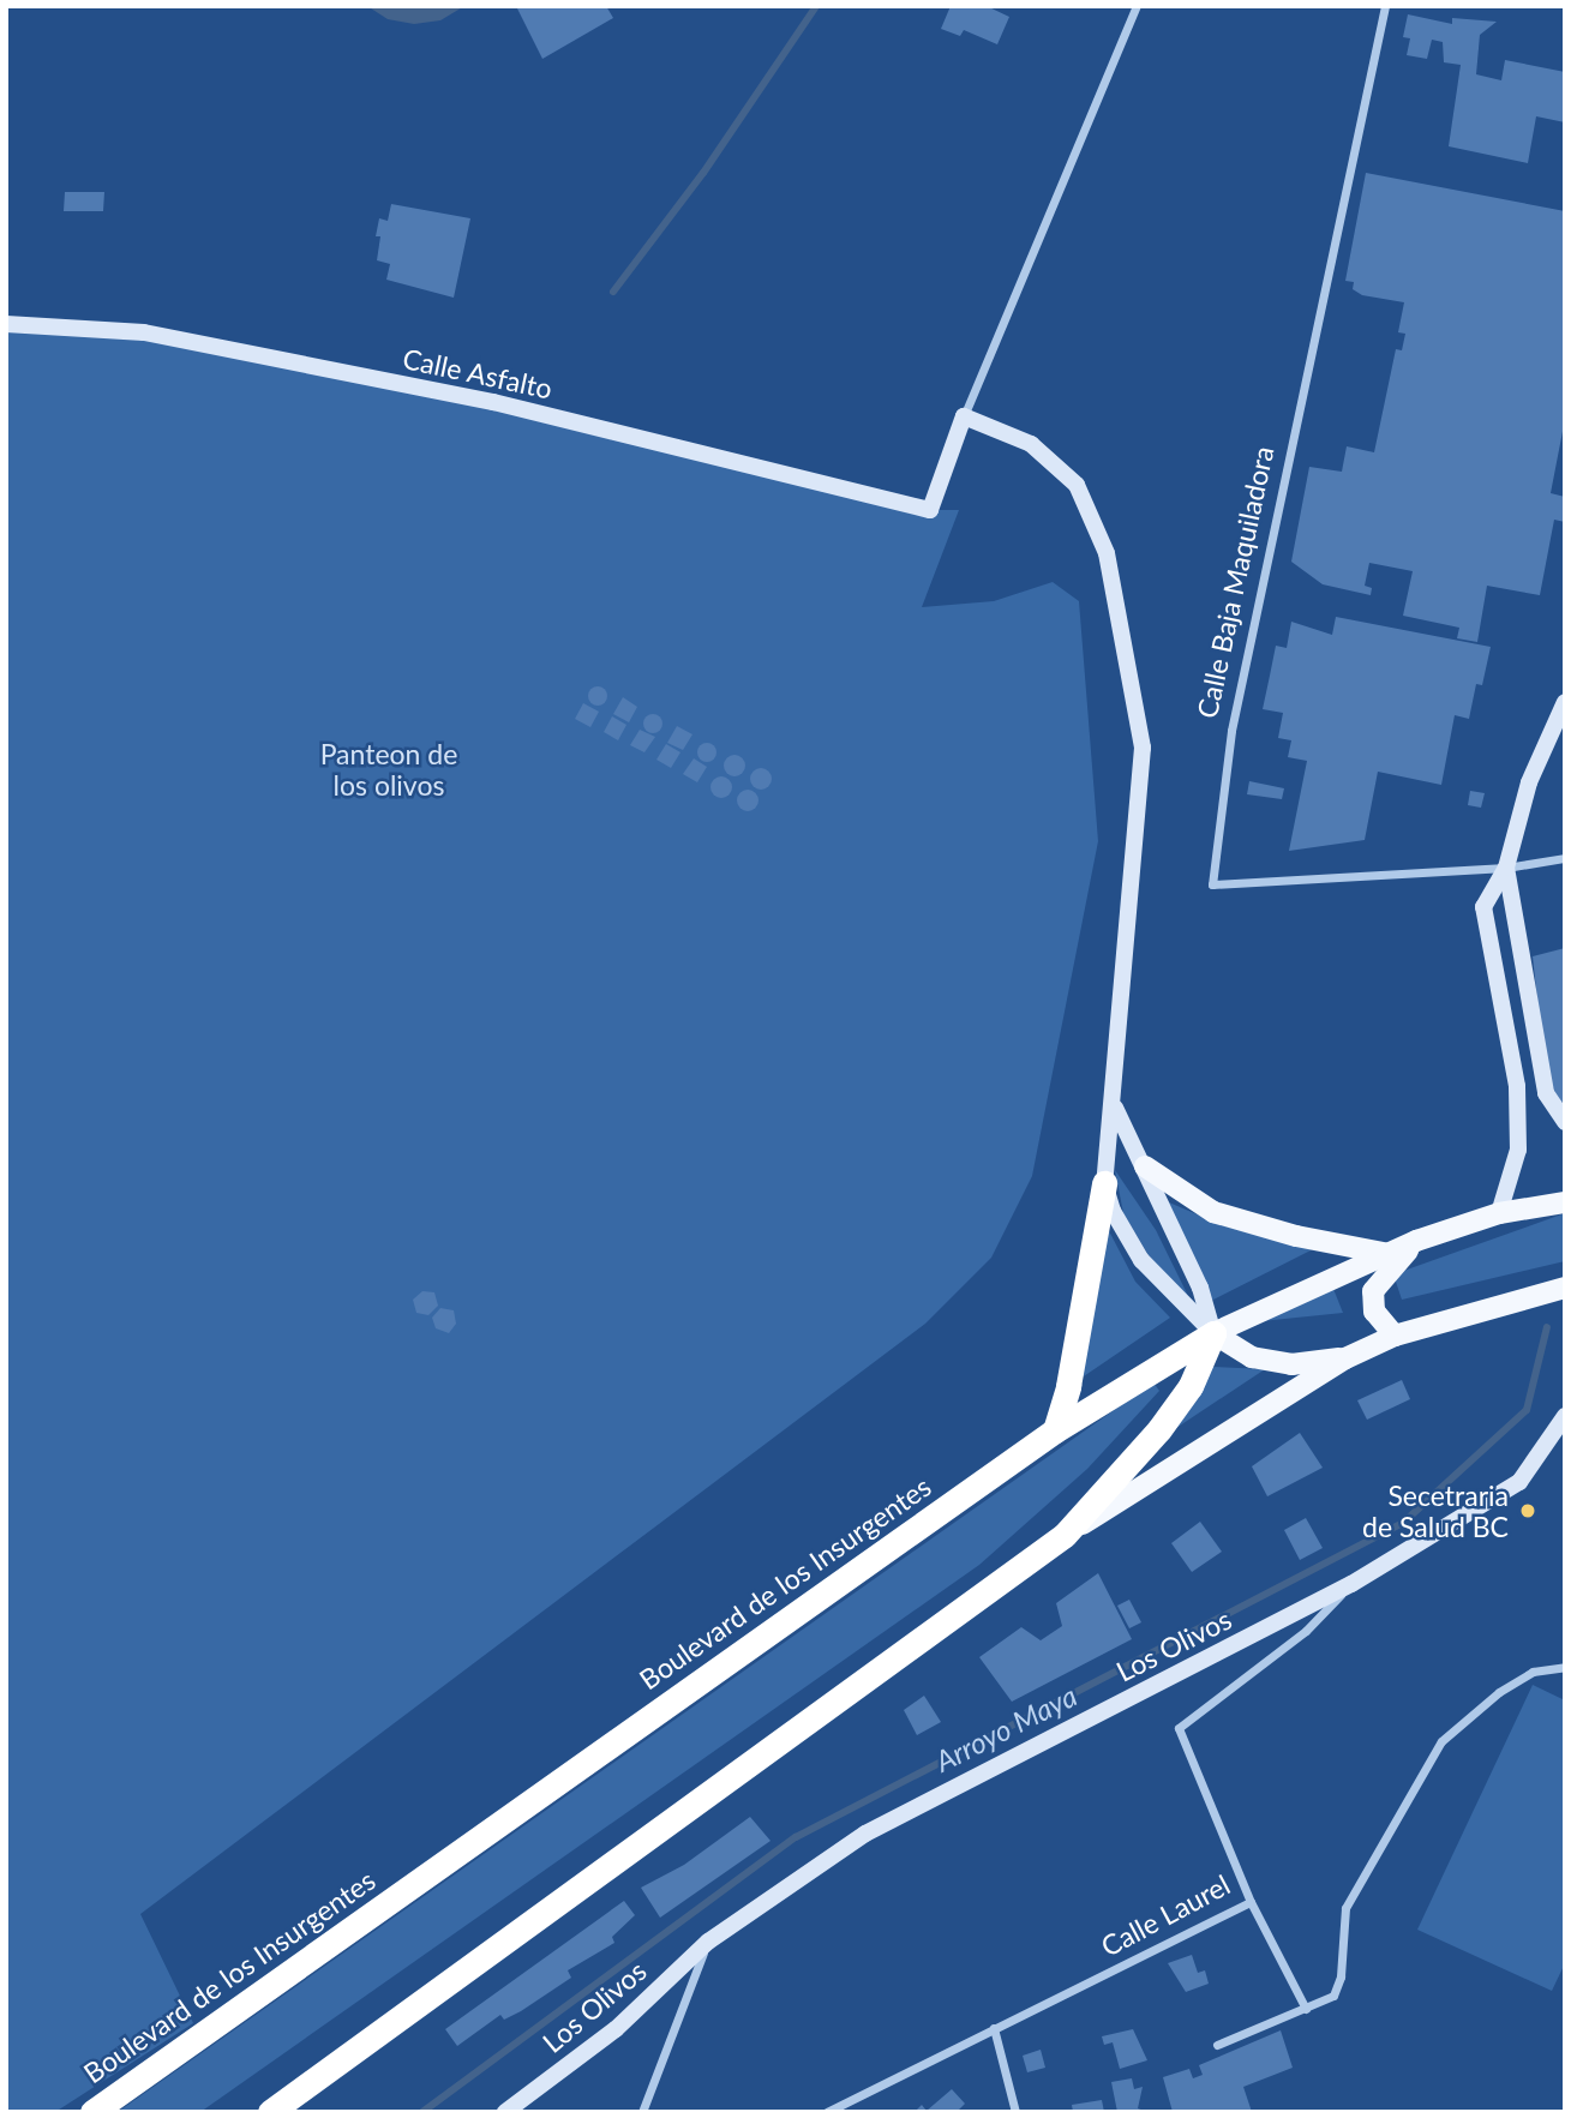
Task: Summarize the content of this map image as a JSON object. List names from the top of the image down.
{
  "streets": {
    "highway": ["Boulevard de los Insurgentes"],
    "street": [
      "Calle Asfalto",
      "Calle Baja Maquiladora",
      "Los Olivos",
      "Calle Laurel"
    ]
  },
  "crossings": [
    ["Los Olivos", "Calle Laurel"]
  ],
  "water": ["Arroyo Maya"],
  "parks": ["Panteon de los olivos"],
  "places": ["Secetraria de Salud BC"]
}
